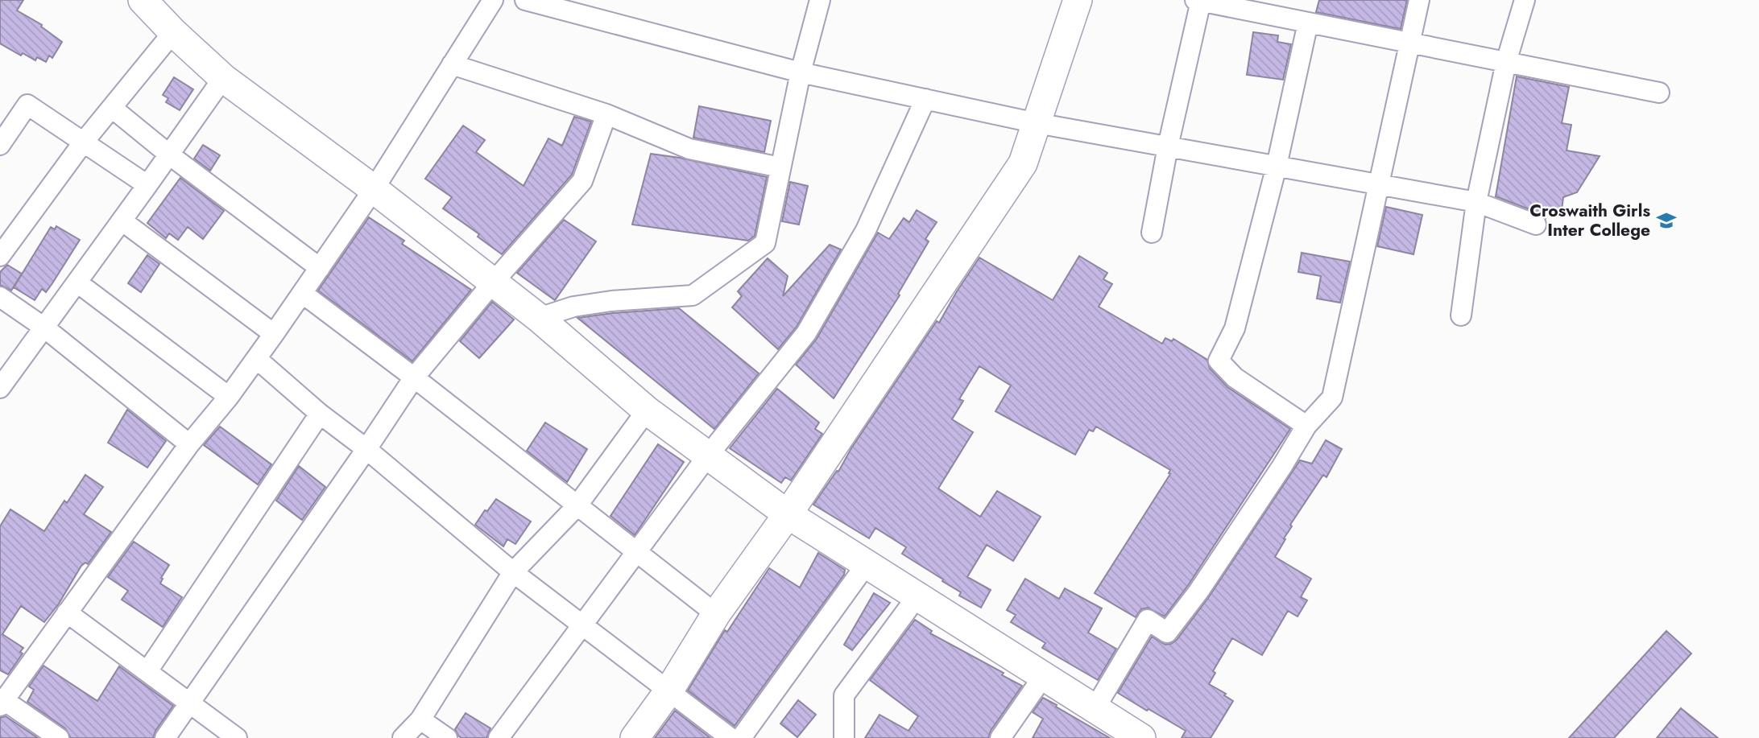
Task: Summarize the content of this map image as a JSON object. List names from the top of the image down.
{
  "places": {
    "school or university": ["Croswaith Girls Inter College"]
  }
}
